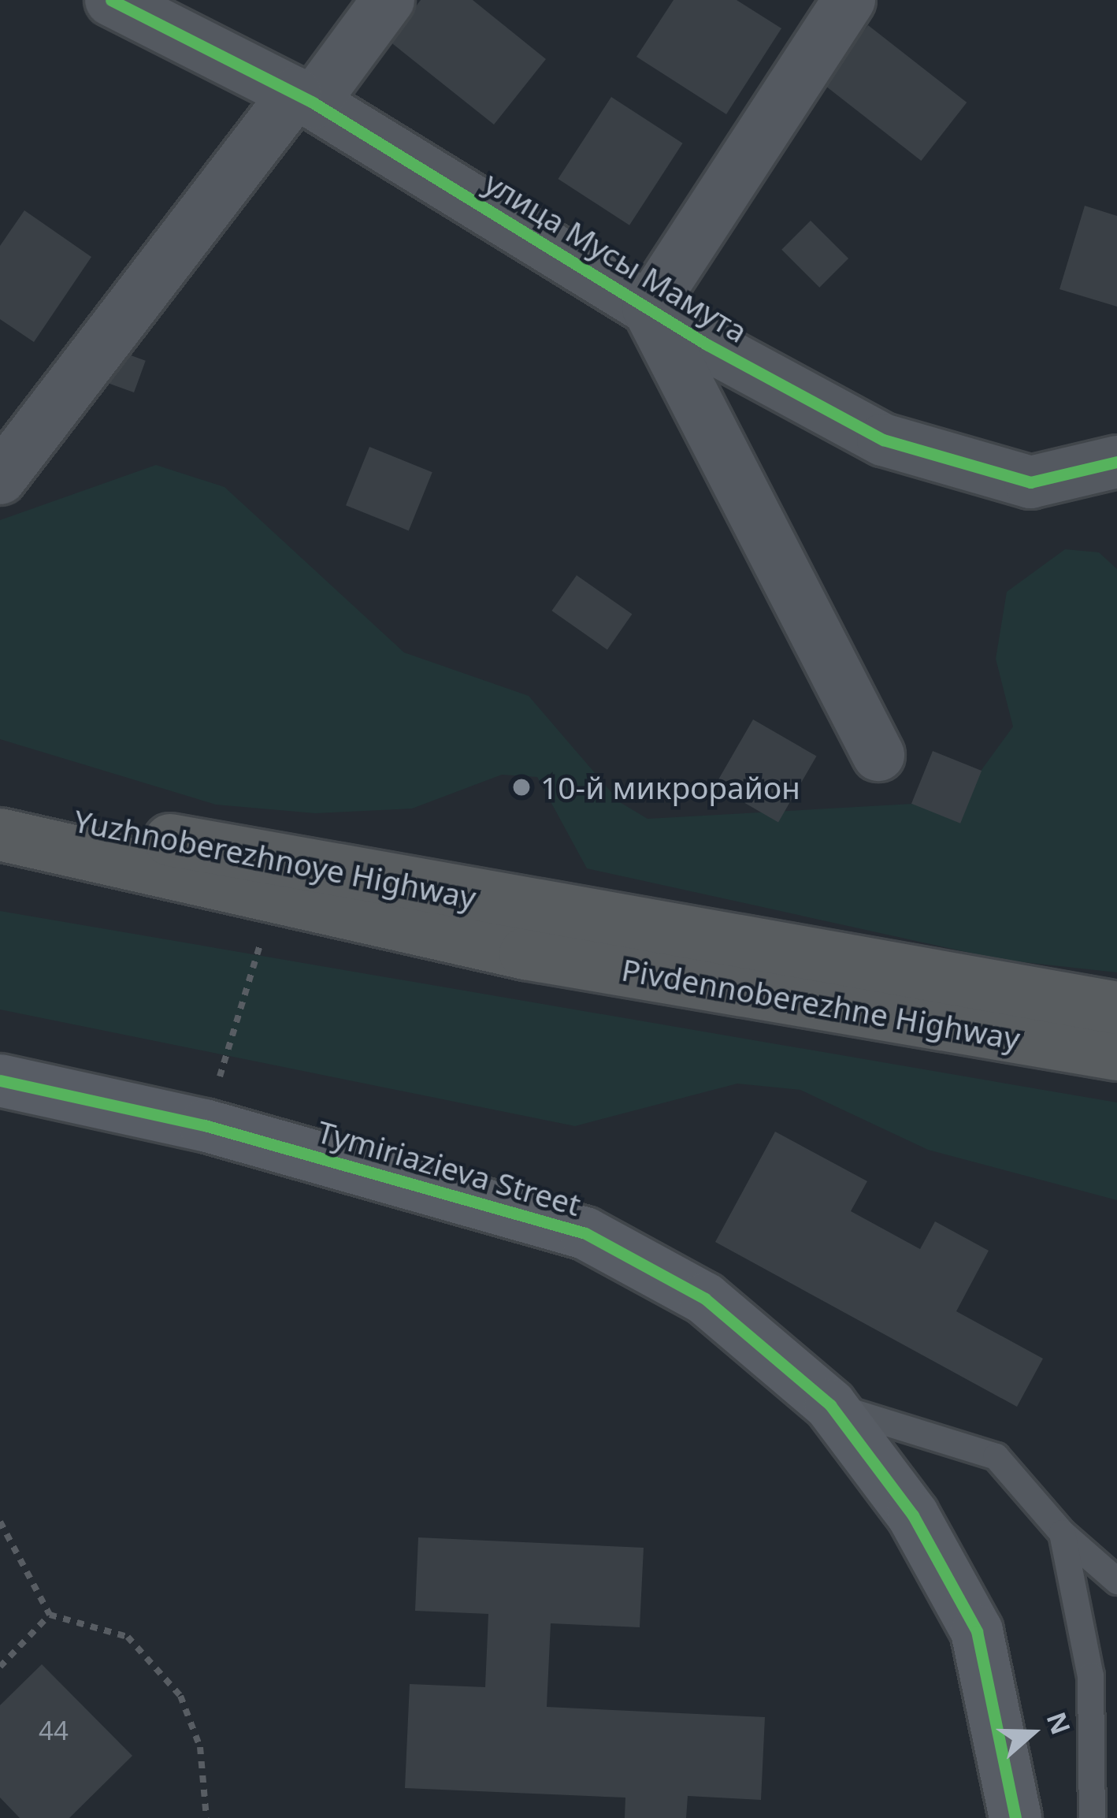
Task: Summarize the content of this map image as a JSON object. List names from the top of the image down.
{
  "streets": {
    "highway": ["Yuzhnoberezhnoye Highway", "Pivdennoberezhne Highway"],
    "street": ["улица Мусы Мамута", "Tymiriazieva Street"]
  },
  "crossings": [
    ["Yuzhnoberezhnoye Highway", "Pivdennoberezhne Highway"]
  ],
  "places": ["10-й микрорайон"],
  "house_numbers": ["44"],
  "north": "right"
}
